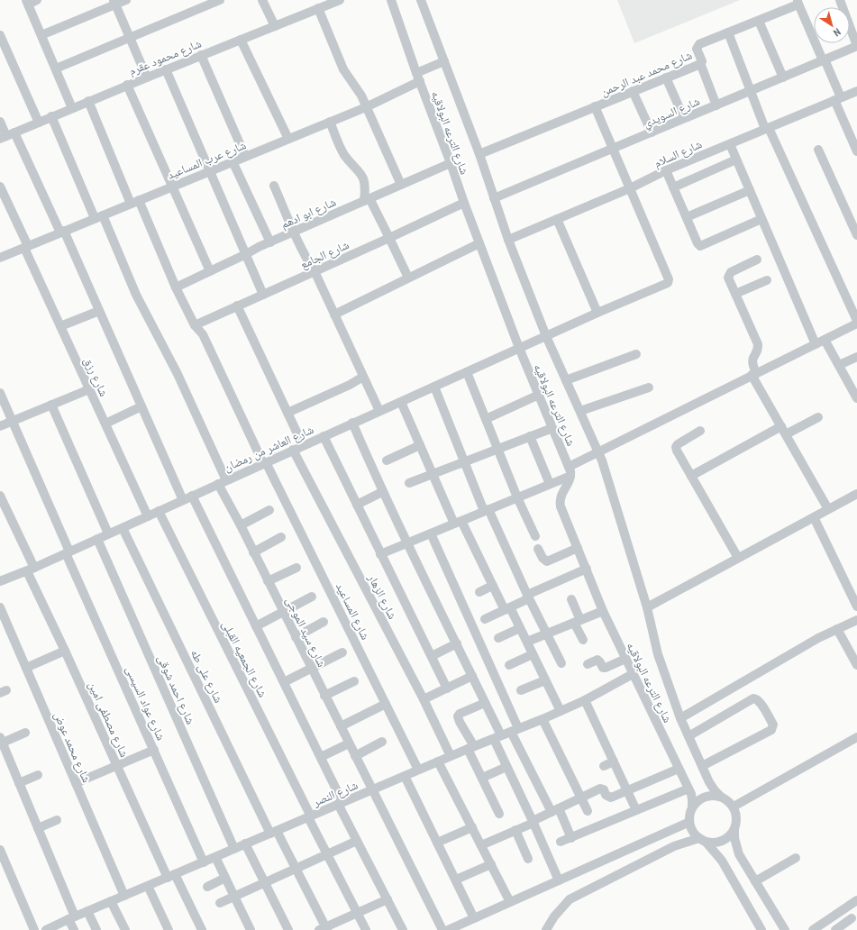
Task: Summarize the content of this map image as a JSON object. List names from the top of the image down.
{
  "streets": {
    "street": [
      "شارع محمود عقرم",
      "شارع محمد عبد الرحمن",
      "شارع السويدي",
      "شارع الترعه البولاقيه",
      "شارع السلام",
      "شارع عرب المساعيد",
      "شارع ابو ادهم",
      "شارع الجامع",
      "شارع رزق",
      "شارع العاشر من رمضان",
      "شارع الزهار",
      "شارع المساعيد",
      "شارع سيد الموجى",
      "شارع الجمعيه القبلى",
      "شارع على طه",
      "شارع احمد شوقى",
      "شارع عواد السيسى",
      "شارع مصطفى امين",
      "شارع محمد عوض",
      "شارع النصر"
    ]
  },
  "crossings": [
    ["شارع محمود عقرم", "شارع المساعيد"],
    ["شارع محمود عقرم", "شارع سيد الموجى"],
    ["شارع محمد عبد الرحمن", "شارع الترعه البولاقيه"],
    ["شارع السويدي", "شارع الترعه البولاقيه"],
    ["شارع الترعه البولاقيه", "شارع السلام"],
    ["شارع الترعه البولاقيه", "شارع عرب المساعيد"],
    ["شارع الترعه البولاقيه", "شارع ابو ادهم"],
    ["شارع الترعه البولاقيه", "شارع الجامع"],
    ["شارع الترعه البولاقيه", "شارع العاشر من رمضان"],
    ["شارع الترعه البولاقيه", "شارع النصر"],
    ["شارع السلام", "شارع العاشر من رمضان"],
    ["شارع عرب المساعيد", "شارع رزق"],
    ["شارع عرب المساعيد", "شارع المساعيد"],
    ["شارع عرب المساعيد", "شارع سيد الموجى"],
    ["شارع ابو ادهم", "شارع المساعيد"],
    ["شارع الجامع", "شارع المساعيد"],
    ["شارع رزق", "شارع العاشر من رمضان"],
    ["شارع العاشر من رمضان", "شارع الزهار"],
    ["شارع العاشر من رمضان", "شارع المساعيد"],
    ["شارع العاشر من رمضان", "شارع سيد الموجى"],
    ["شارع العاشر من رمضان", "شارع الجمعيه القبلى"],
    ["شارع العاشر من رمضان", "شارع على طه"],
    ["شارع العاشر من رمضان", "شارع احمد شوقى"],
    ["شارع العاشر من رمضان", "شارع عواد السيسى"],
    ["شارع العاشر من رمضان", "شارع مصطفى امين"],
    ["شارع الزهار", "شارع النصر"],
    ["شارع المساعيد", "شارع النصر"],
    ["شارع سيد الموجى", "شارع النصر"],
    ["شارع الجمعيه القبلى", "شارع النصر"],
    ["شارع على طه", "شارع النصر"],
    ["شارع احمد شوقى", "شارع النصر"],
    ["شارع عواد السيسى", "شارع النصر"],
    ["شارع مصطفى امين", "شارع النصر"],
    ["شارع محمد عوض", "شارع النصر"]
  ],
  "north": "bottom right"
}
